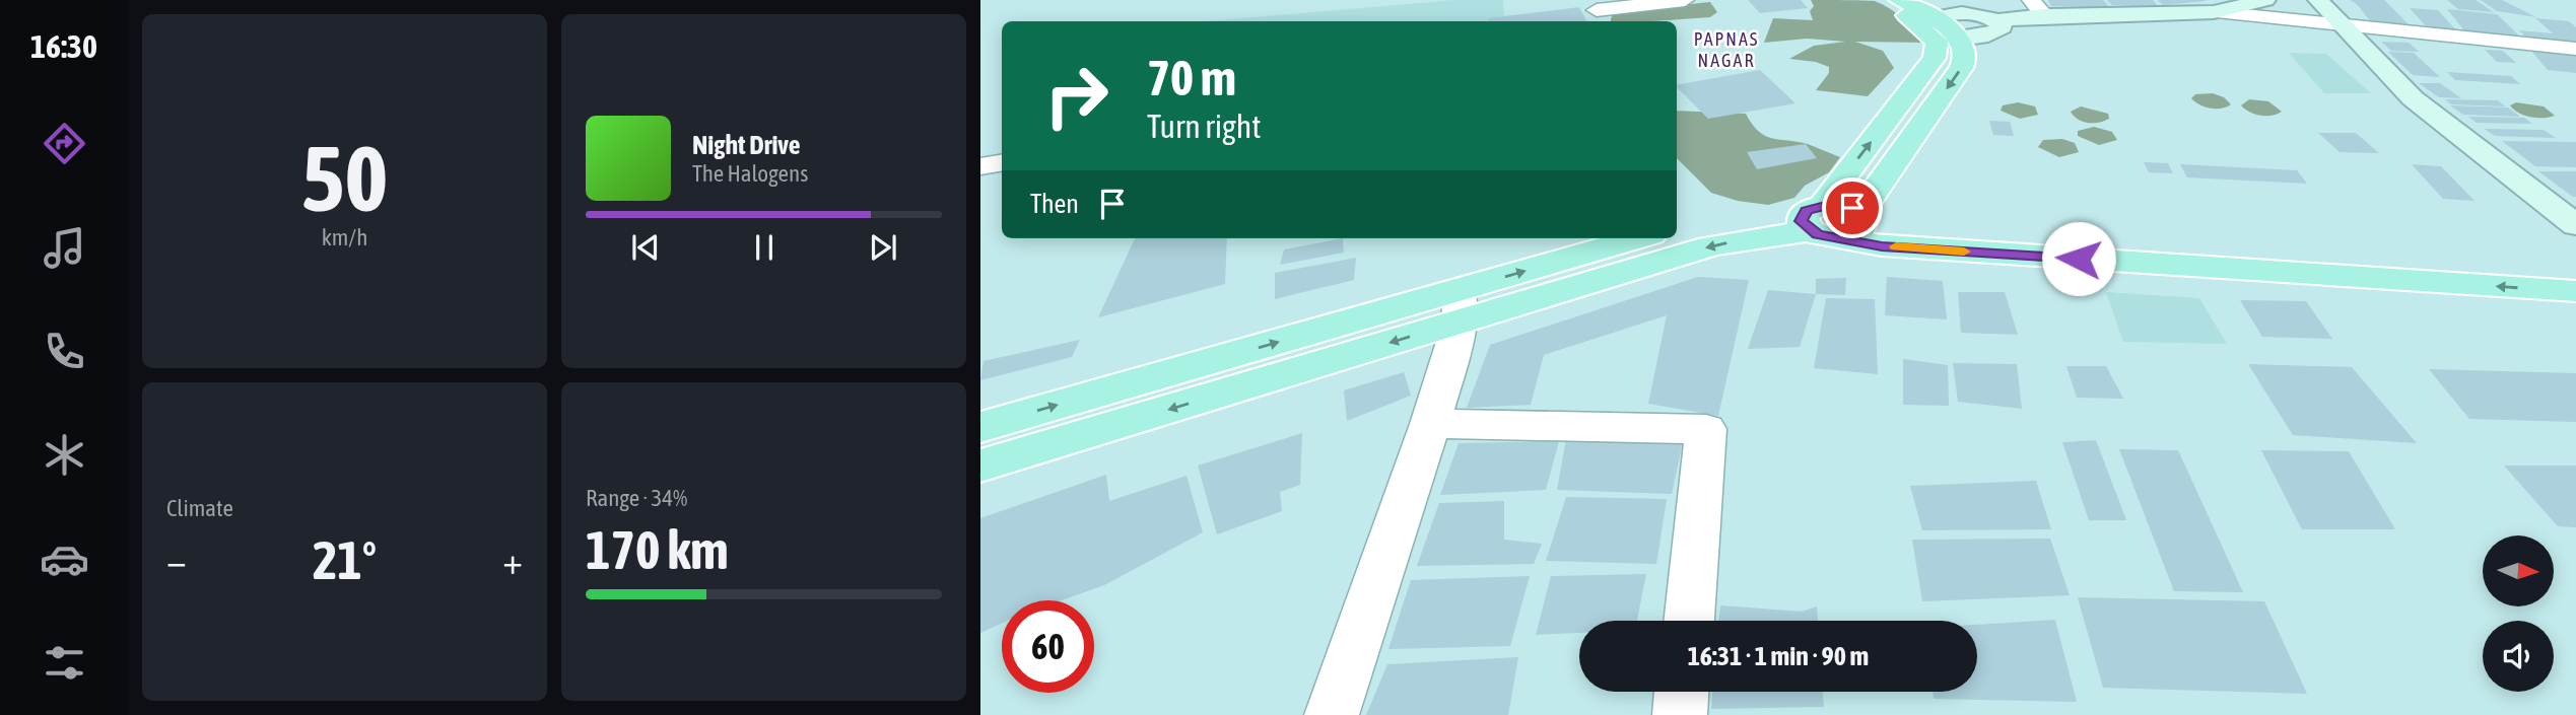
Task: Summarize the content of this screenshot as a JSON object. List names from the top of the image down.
{
  "districts": ["PAPNAS NAGAR"],
  "north": "right",
  "page": {
    "tabs": "16:30",
    "tile": [
      ["50", "km/h"],
      "Climate",
      ["Range · 34%", "170 km"]
    ],
    "turn": ["70 m", "Turn right"],
    "song": ["Night Drive", "The Halogens"],
    "then": "Then",
    "heat": ["−", "21°", "+"],
    "limit": "60",
    "trip": "16:31 · 1 min · 90 m"
  }
}
